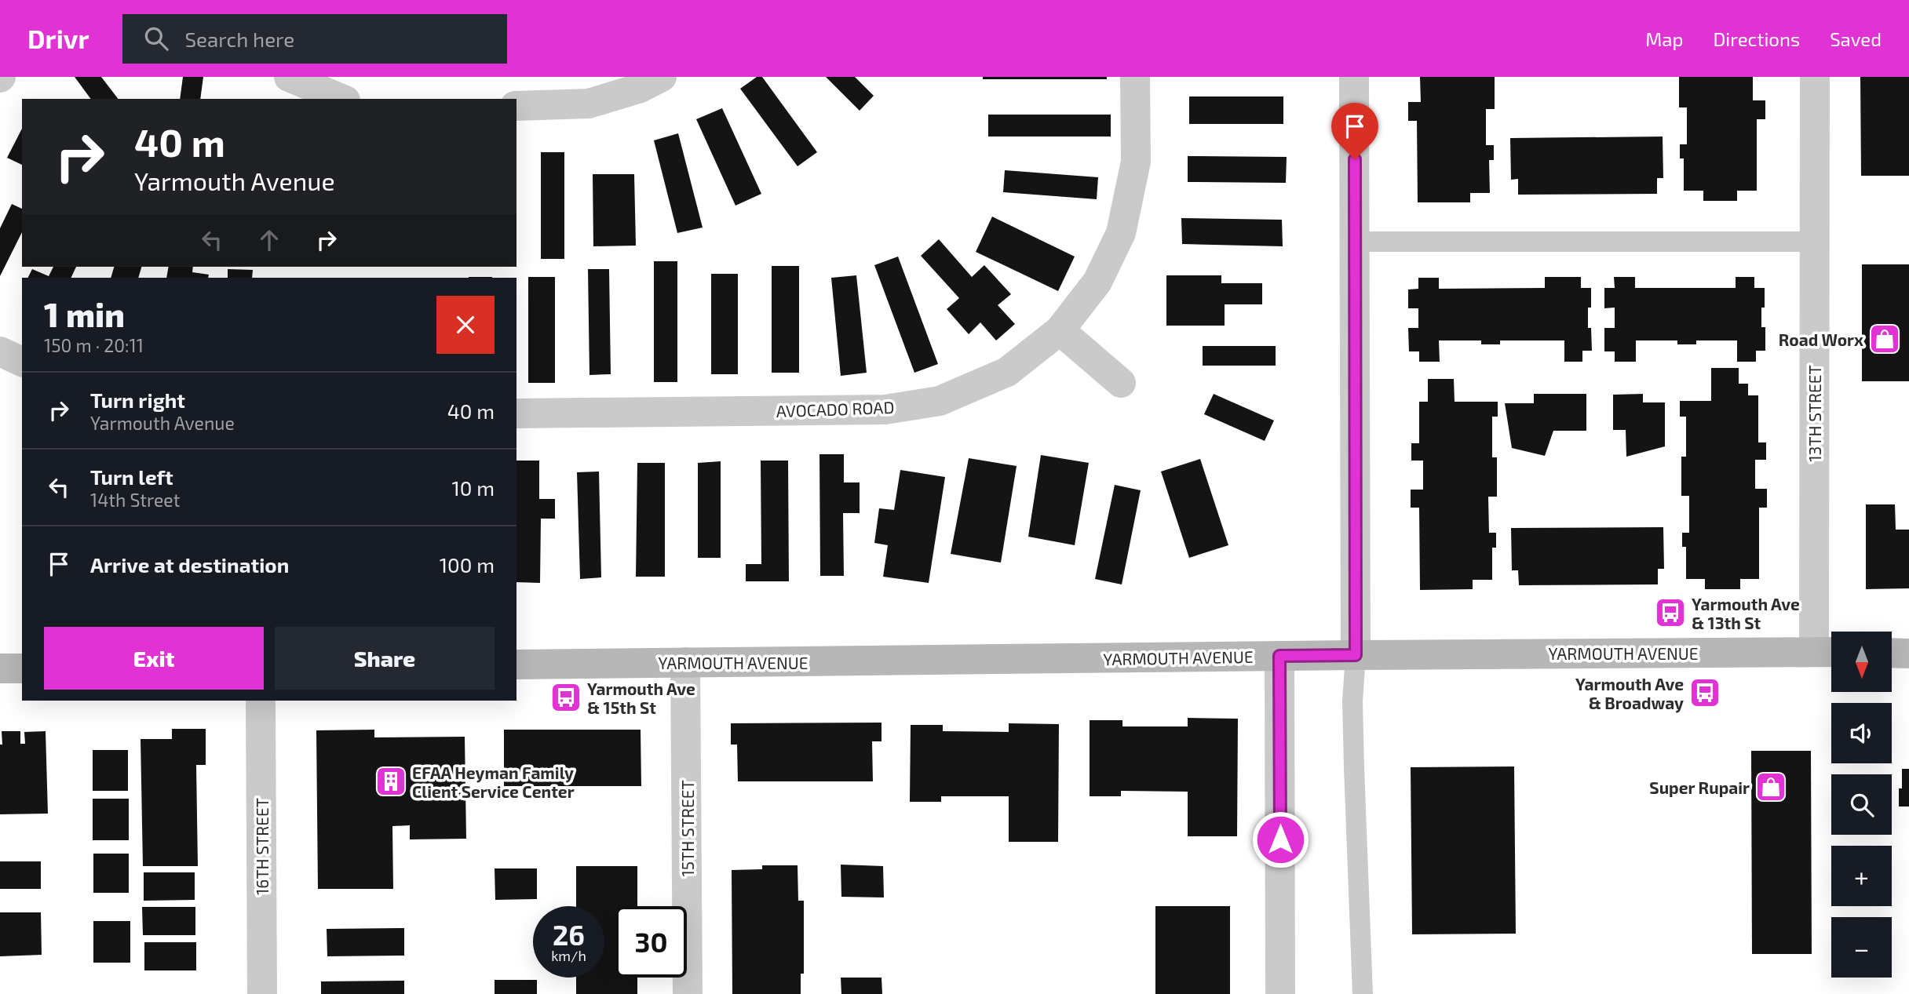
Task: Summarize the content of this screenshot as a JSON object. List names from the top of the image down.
{
  "streets": {
    "street": [
      "AVOCADO ROAD",
      "13TH STREET",
      "YARMOUTH AVENUE",
      "15TH STREET",
      "16TH STREET"
    ]
  },
  "crossings": [
    ["13TH STREET", "YARMOUTH AVENUE"],
    ["YARMOUTH AVENUE", "15TH STREET"]
  ],
  "places": {
    "shop": ["Road Worx", "Super Rupair"],
    "bus stop": ["Yarmouth Ave & 13th St", "Yarmouth Ave & Broadway", "Yarmouth Ave & 15th St"],
    "building": ["EFAA Heyman Family Client Service Center"]
  },
  "north": "bottom",
  "page": {
    "header": "Drivr",
    "search": "Search here",
    "nav": ["Map", "Directions", "Saved"],
    "turn": ["40 m", "Yarmouth Avenue"],
    "heading": ["1 min", "150 m · 20:11"],
    "list": [
      {
        "name": "Turn right",
        "note": "Yarmouth Avenue",
        "value": "40 m"
      },
      {
        "name": "Turn left",
        "note": "14th Street",
        "value": "10 m"
      },
      {
        "name": "Arrive at destination",
        "value": "100 m"
      }
    ],
    "buttons": ["Exit", "Share"],
    "map_buttons": ["+", "−"],
    "speed": "26 km/h",
    "limit": "30"
  }
}
